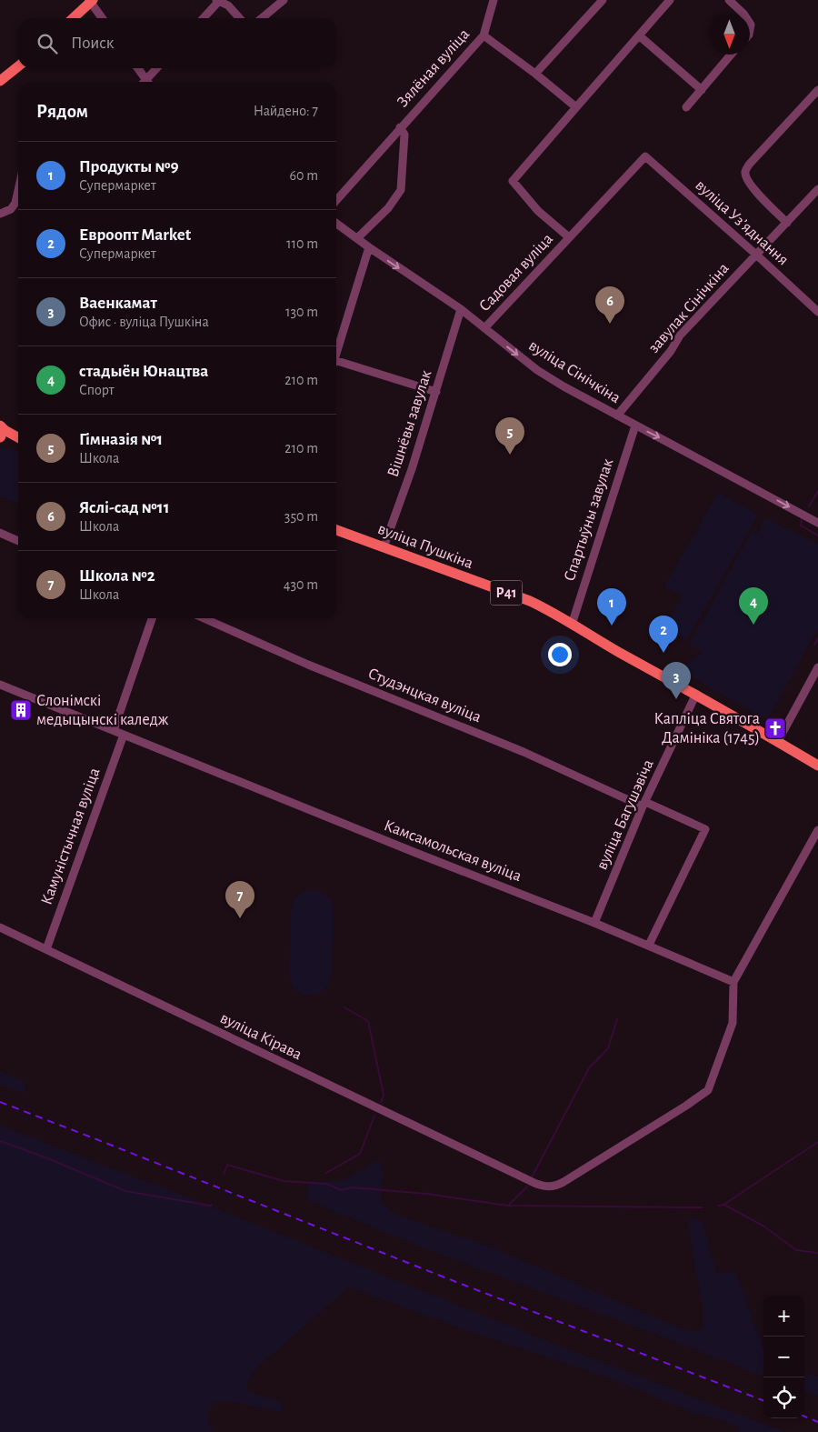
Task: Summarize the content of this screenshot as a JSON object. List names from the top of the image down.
{
  "streets": {
    "main road": ["вуліца Пушкіна", "Р41"],
    "street": [
      "Зялёная вуліца",
      "вуліца Узʼяднання",
      "Садовая вуліца",
      "завулак Сінічкіна",
      "вуліца Сінічкіна",
      "Вішнёвы завулак",
      "Спартыўны завулак",
      "Студэнцкая вуліца",
      "вуліца Багушэвіча",
      "Камуністычная вуліца",
      "Камсамольская вуліца",
      "вуліца Кірава"
    ]
  },
  "crossings": [
    ["Зялёная вуліца", "вуліца Сінічкіна"],
    ["вуліца Узʼяднання", "Садовая вуліца"],
    ["вуліца Узʼяднання", "завулак Сінічкіна"],
    ["Садовая вуліца", "вуліца Сінічкіна"],
    ["завулак Сінічкіна", "вуліца Сінічкіна"],
    ["вуліца Сінічкіна", "Вішнёвы завулак"],
    ["вуліца Сінічкіна", "Спартыўны завулак"],
    ["Вішнёвы завулак", "вуліца Пушкіна"],
    ["Спартыўны завулак", "вуліца Пушкіна"],
    ["вуліца Пушкіна", "вуліца Багушэвіча"],
    ["Студэнцкая вуліца", "вуліца Багушэвіча"],
    ["Студэнцкая вуліца", "Камсамольская вуліца"],
    ["вуліца Багушэвіча", "Камсамольская вуліца"],
    ["Камуністычная вуліца", "Камсамольская вуліца"],
    ["Камуністычная вуліца", "вуліца Кірава"],
    ["Камсамольская вуліца", "вуліца Кірава"]
  ],
  "one_way": ["вуліца Сінічкіна"],
  "places": {
    "building": ["Слонімскі медыцынскі каледж"],
    "church": ["Капліца Святога Дамініка (1745)"]
  },
  "north": "bottom",
  "page": {
    "search": "Поиск",
    "heading": ["Рядом", "Найдено: 7"],
    "list": [
      {
        "mark": "1",
        "name": "Продукты №9",
        "note": "Супермаркет",
        "value": "60 m"
      },
      {
        "mark": "2",
        "name": "Евроопт Market",
        "note": "Супермаркет",
        "value": "110 m"
      },
      {
        "mark": "3",
        "name": "Ваенкамат",
        "note": "Офис · вуліца Пушкіна",
        "value": "130 m"
      },
      {
        "mark": "4",
        "name": "стадыён Юнацтва",
        "note": "Спорт",
        "value": "210 m"
      },
      {
        "mark": "5",
        "name": "Гімназія №1",
        "note": "Школа",
        "value": "210 m"
      },
      {
        "mark": "6",
        "name": "Яслі-сад №11",
        "note": "Школа",
        "value": "350 m"
      },
      {
        "mark": "7",
        "name": "Школа №2",
        "note": "Школа",
        "value": "430 m"
      }
    ],
    "pins": [
      "6",
      "5",
      "4",
      "1",
      "2",
      "3",
      "7"
    ],
    "map_buttons": ["+", "−"]
  }
}
